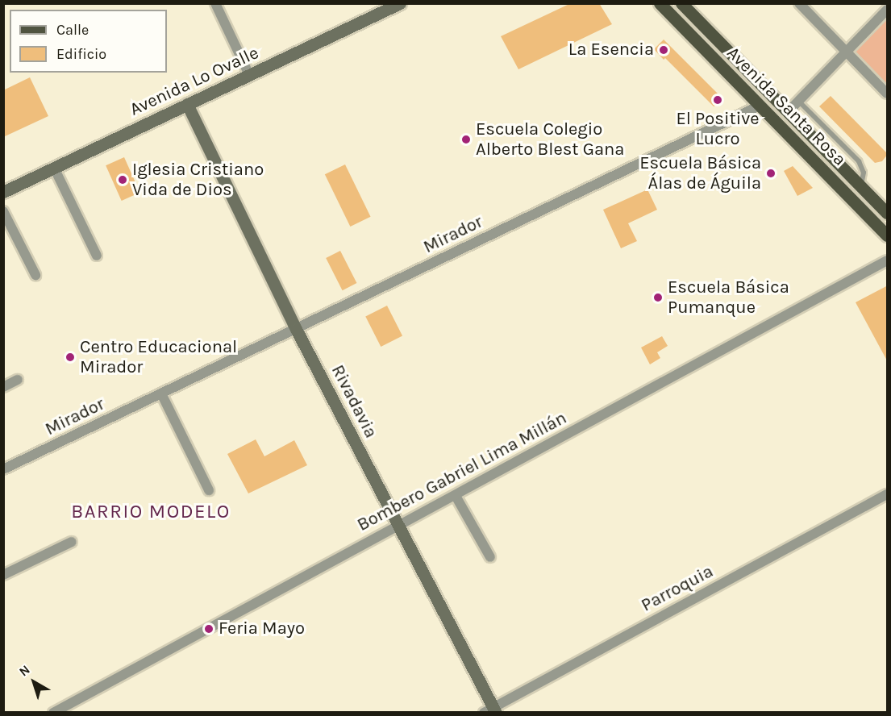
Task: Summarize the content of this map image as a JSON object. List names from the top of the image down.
{
  "streets": {
    "main road": ["Avenida Santa Rosa"],
    "street": [
      "Avenida Lo Ovalle",
      "Mirador",
      "Rivadavia",
      "Bombero Gabriel Lima Millán",
      "Parroquia"
    ]
  },
  "crossings": [
    ["Avenida Lo Ovalle", "Rivadavia"],
    ["Avenida Santa Rosa", "Mirador"],
    ["Mirador", "Rivadavia"],
    ["Rivadavia", "Bombero Gabriel Lima Millán"],
    ["Rivadavia", "Parroquia"]
  ],
  "districts": ["BARRIO MODELO"],
  "places": [
    "La Esencia",
    "El Positive Lucro",
    "Escuela Colegio Alberto Blest Gana",
    "Escuela Básica Álas de Águila",
    "Iglesia Cristiano Vida de Dios",
    "Escuela Básica Pumanque",
    "Centro Educacional Mirador",
    "Feria Mayo"
  ],
  "legend": ["Calle", "Edificio"],
  "north": "top left"
}
